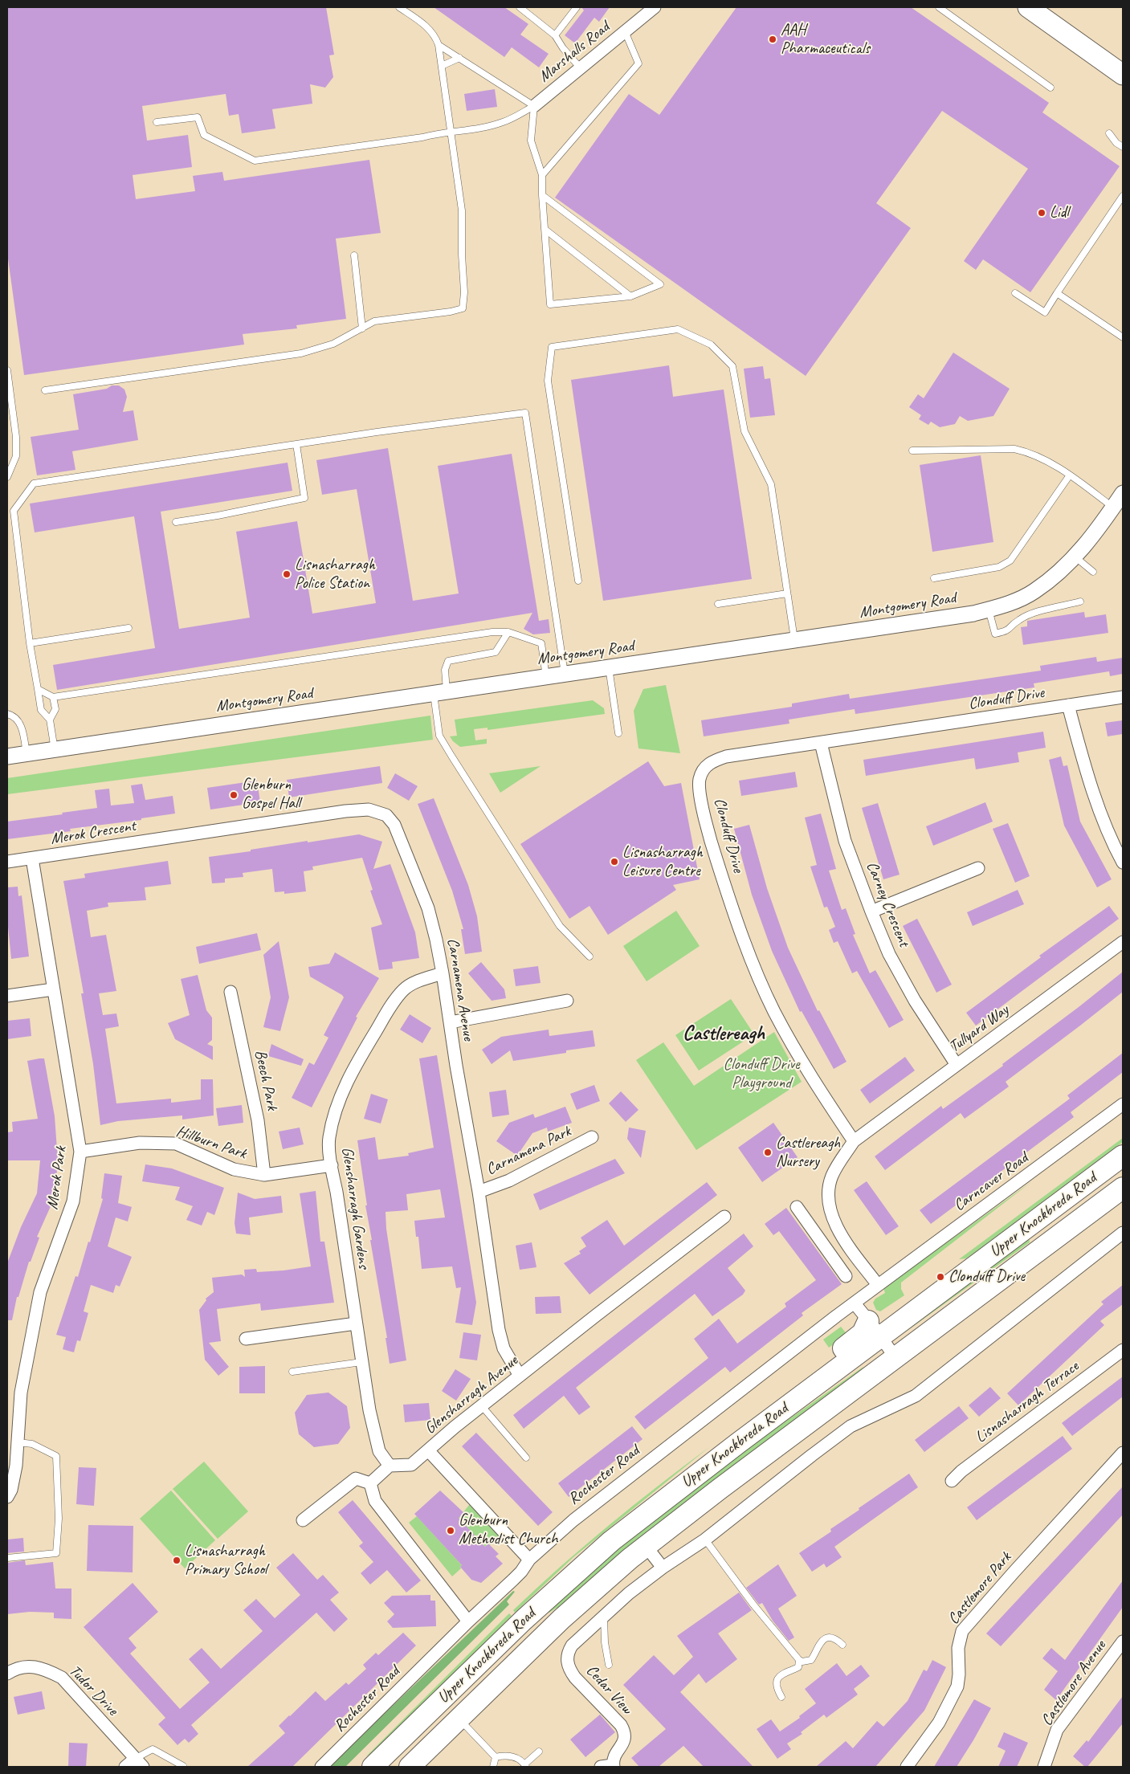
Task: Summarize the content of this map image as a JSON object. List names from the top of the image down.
{
  "streets": {
    "highway": ["Upper Knockbreda Road"],
    "street": [
      "Marshalls Road",
      "Montgomery Road",
      "Clonduff Drive",
      "Merok Crescent",
      "Carney Crescent",
      "Carnamena Avenue",
      "Tullyard Way",
      "Beech Park",
      "Hillburn Park",
      "Carnamena Park",
      "Merok Park",
      "Carncaver Road",
      "Glensharragh Gardens",
      "Glensharragh Avenue",
      "Lisnasharragh Terrace",
      "Rochester Road",
      "Castlemore Park",
      "Castlemore Avenue",
      "Cedar View",
      "Tudor Drive"
    ]
  },
  "crossings": [
    ["Clonduff Drive", "Carney Crescent"],
    ["Clonduff Drive", "Tullyard Way"],
    ["Merok Crescent", "Carnamena Avenue"],
    ["Merok Crescent", "Merok Park"],
    ["Carney Crescent", "Tullyard Way"],
    ["Carnamena Avenue", "Carnamena Park"],
    ["Carnamena Avenue", "Glensharragh Gardens"],
    ["Carnamena Avenue", "Glensharragh Avenue"],
    ["Beech Park", "Hillburn Park"],
    ["Hillburn Park", "Merok Park"],
    ["Hillburn Park", "Glensharragh Gardens"],
    ["Carncaver Road", "Rochester Road"],
    ["Glensharragh Gardens", "Glensharragh Avenue"]
  ],
  "districts": ["Castlereagh"],
  "parks": ["Clonduff Drive Playground"],
  "places": [
    "AAH Pharmaceuticals",
    "Lidl",
    "Lisnasharragh Police Station",
    "Glenburn Gospel Hall",
    "Lisnasharragh Leisure Centre",
    "Castlereagh Nursery",
    "Clonduff Drive",
    "Glenburn Methodist Church",
    "Lisnasharragh Primary School"
  ]
}
